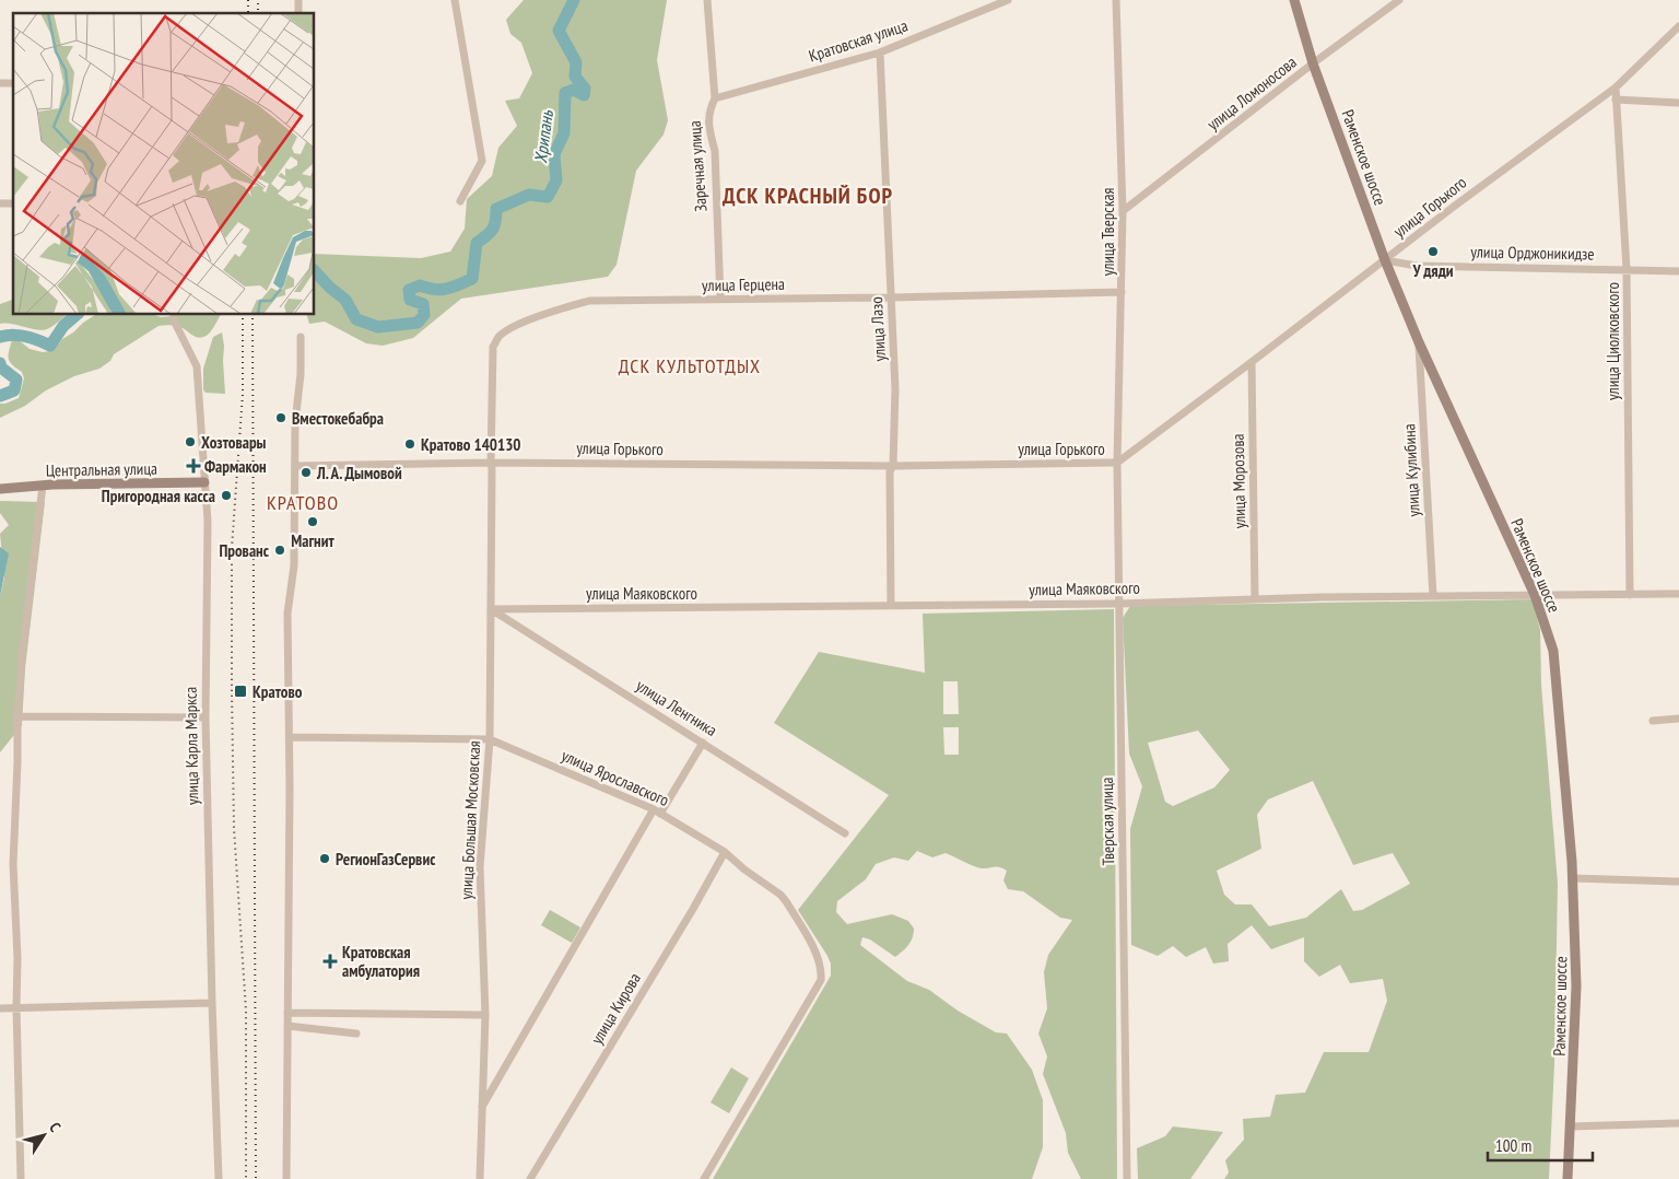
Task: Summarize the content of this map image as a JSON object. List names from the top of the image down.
{
  "streets": {
    "main road": ["Раменское шоссе", "Центральная улица"],
    "street": [
      "Кратовская улица",
      "улица Ломоносова",
      "Заречная улица",
      "улица Горького",
      "улица Тверская",
      "улица Орджоникидзе",
      "улица Герцена",
      "улица Лазо",
      "улица Циолковского",
      "улица Кулибина",
      "улица Морозова",
      "улица Маяковского",
      "улица Ленгника",
      "улица Карла Маркса",
      "улица Ярославского",
      "улица Большая Московская",
      "Тверская улица",
      "улица Кирова"
    ]
  },
  "crossings": [
    ["Кратовская улица", "Заречная улица"],
    ["Кратовская улица", "улица Лазо"],
    ["улица Ломоносова", "Раменское шоссе"],
    ["улица Ломоносова", "улица Тверская"],
    ["Раменское шоссе", "улица Горького"],
    ["Раменское шоссе", "улица Орджоникидзе"],
    ["Раменское шоссе", "улица Кулибина"],
    ["Раменское шоссе", "улица Маяковского"],
    ["Заречная улица", "улица Герцена"],
    ["улица Горького", "улица Тверская"],
    ["улица Горького", "улица Орджоникидзе"],
    ["улица Горького", "улица Герцена"],
    ["улица Горького", "улица Лазо"],
    ["улица Горького", "улица Циолковского"],
    ["улица Горького", "улица Морозова"],
    ["улица Горького", "улица Большая Московская"],
    ["улица Горького", "Тверская улица"],
    ["улица Тверская", "улица Герцена"],
    ["улица Тверская", "Тверская улица"],
    ["улица Орджоникидзе", "улица Циолковского"],
    ["улица Герцена", "улица Лазо"],
    ["улица Герцена", "улица Большая Московская"],
    ["улица Лазо", "улица Маяковского"],
    ["улица Циолковского", "улица Маяковского"],
    ["Центральная улица", "улица Карла Маркса"],
    ["улица Кулибина", "улица Маяковского"],
    ["улица Морозова", "улица Маяковского"],
    ["улица Маяковского", "улица Ленгника"],
    ["улица Маяковского", "улица Большая Московская"],
    ["улица Маяковского", "Тверская улица"],
    ["улица Ленгника", "улица Большая Московская"],
    ["улица Ярославского", "улица Большая Московская"],
    ["улица Ярославского", "улица Кирова"]
  ],
  "districts": ["ДСК КРАСНЫЙ БОР", "ДСК КУЛЬТОТДЫХ", "КРАТОВО"],
  "water": ["Хрипань"],
  "places": {
    "other": [
      "У дяди",
      "Вместокебабра",
      "Хозтовары",
      "Кратово 140130",
      "Л. А. Дымовой",
      "Пригородная касса",
      "Магнит",
      "Прованс",
      "РегионГазСервис"
    ],
    "health": ["Фармакон", "Кратовская амбулатория"],
    "transit": ["Кратово"]
  },
  "scale_bar": "100 m",
  "north": "top right"
}
